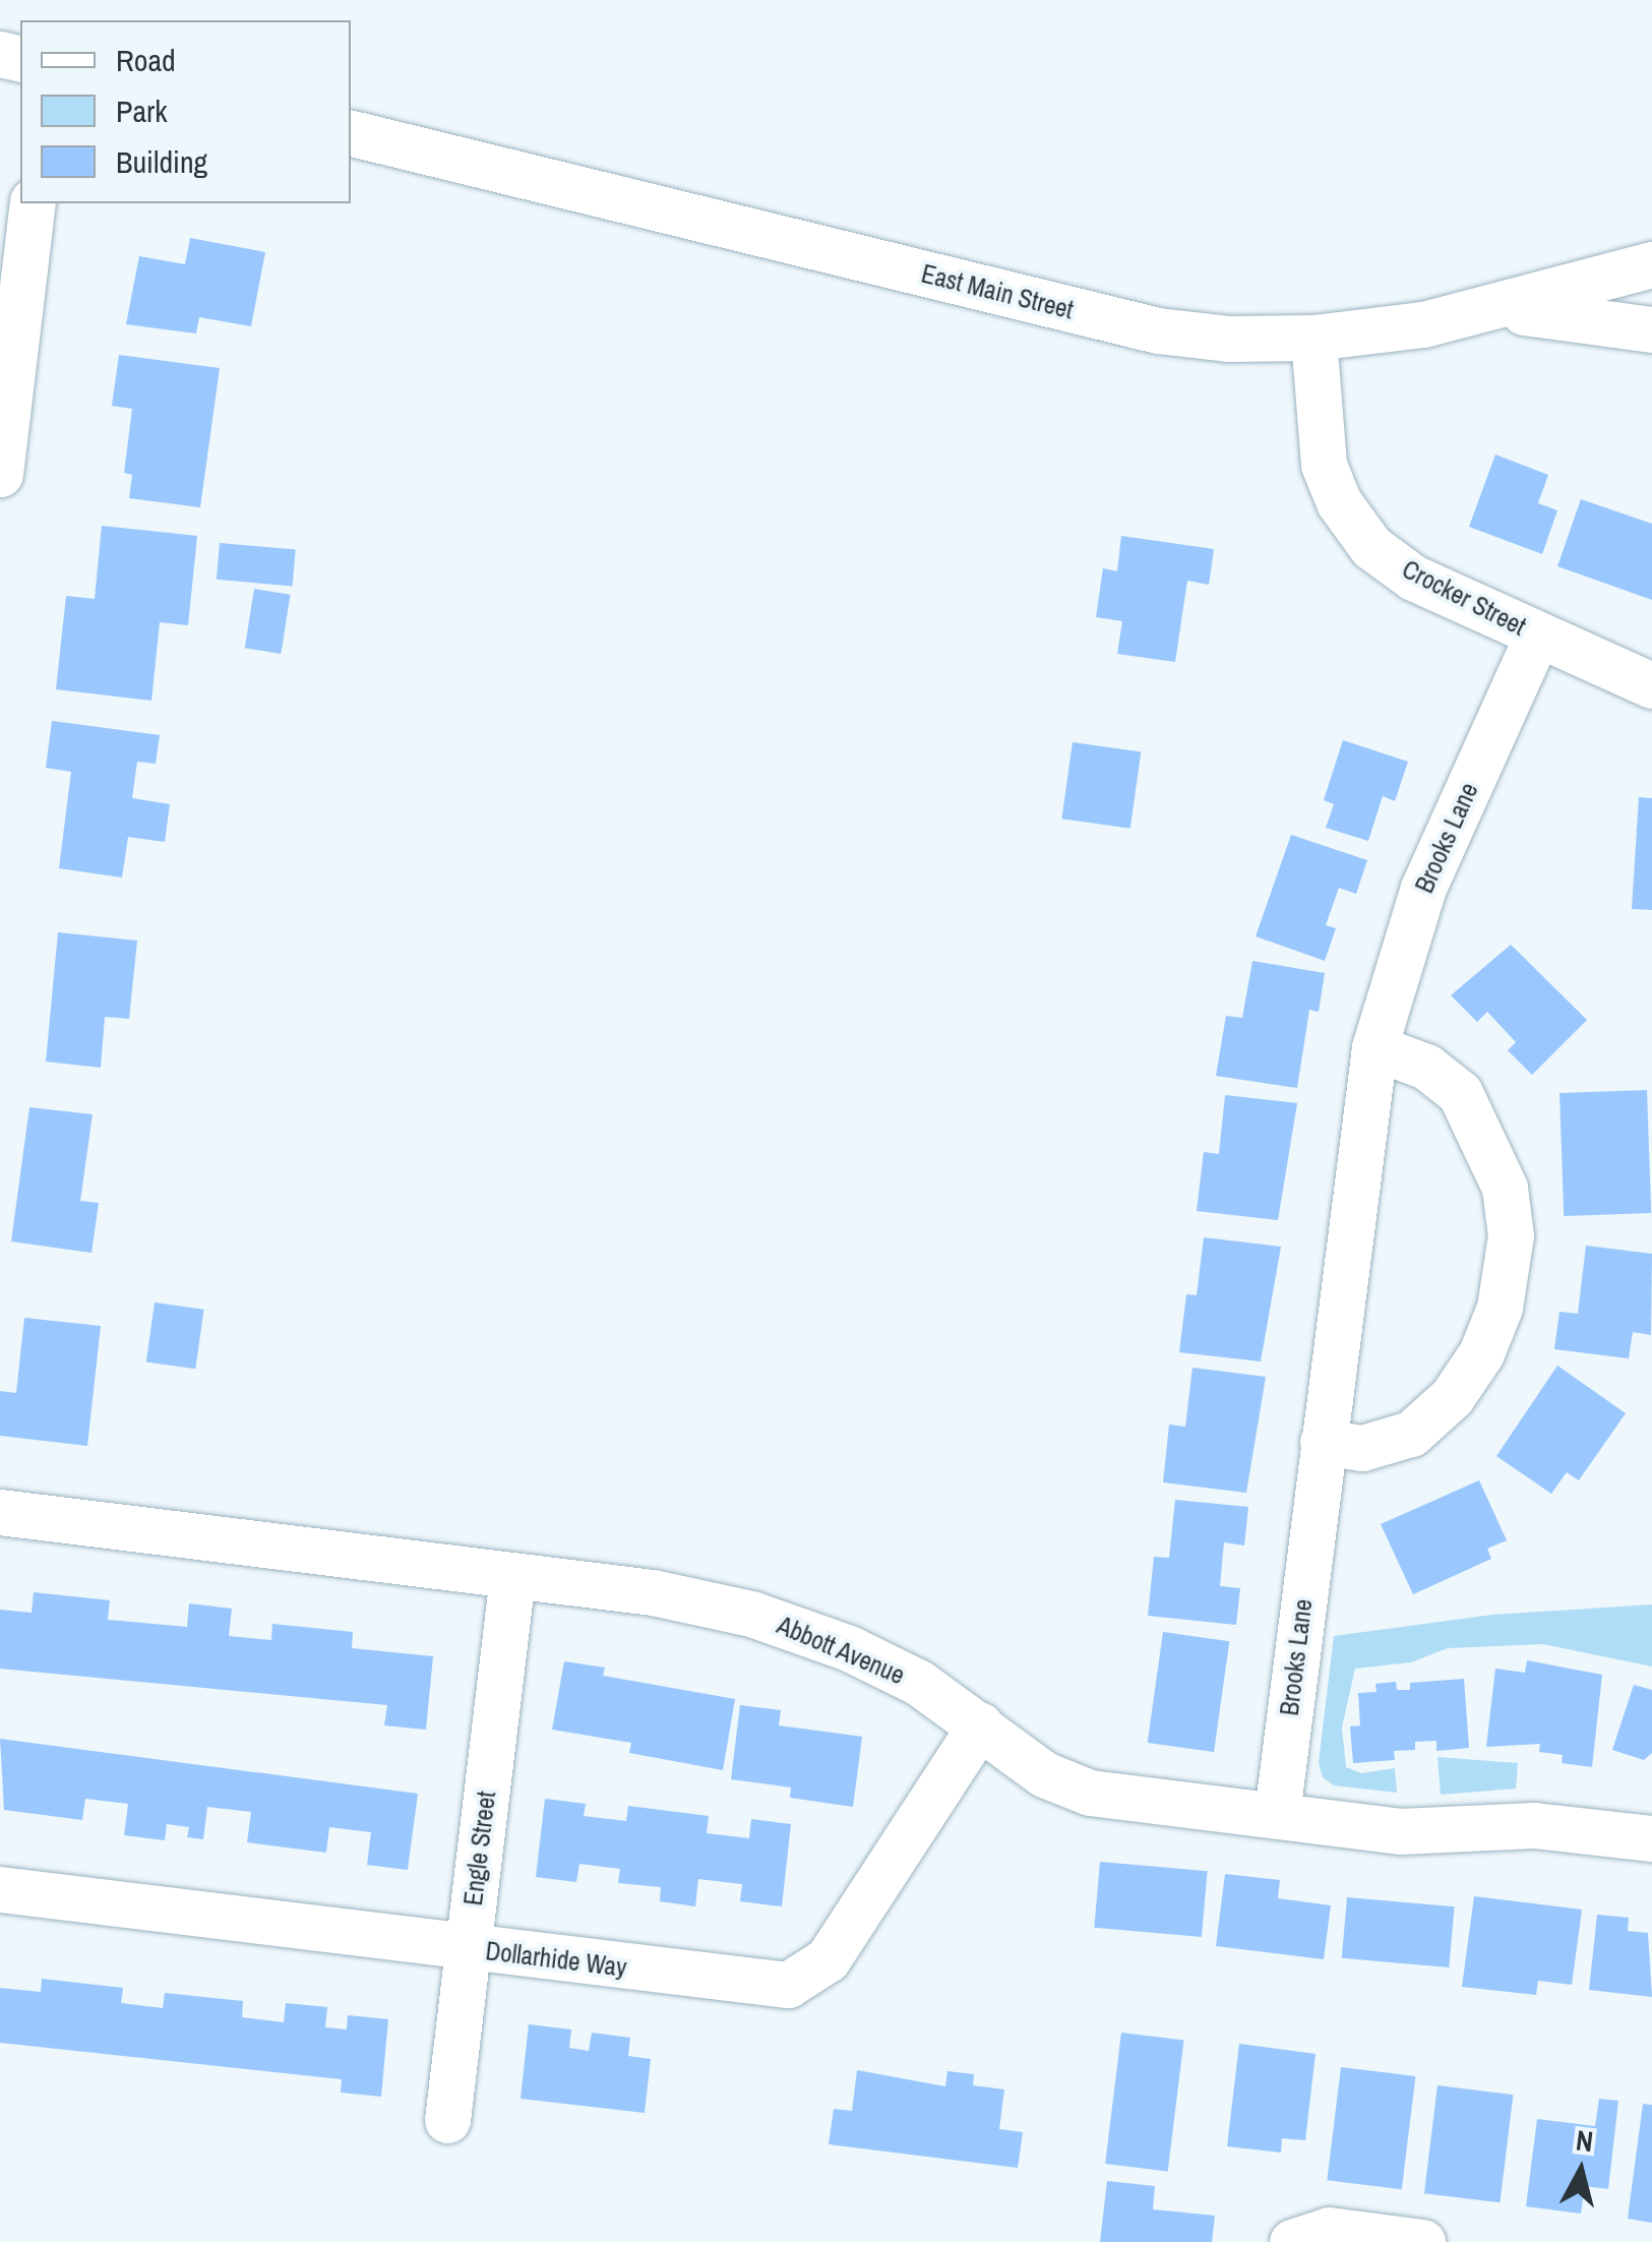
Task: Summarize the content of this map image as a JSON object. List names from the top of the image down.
{
  "streets": {
    "street": [
      "East Main Street",
      "Crocker Street",
      "Brooks Lane",
      "Abbott Avenue",
      "Engle Street",
      "Dollarhide Way"
    ]
  },
  "crossings": [
    ["East Main Street", "Crocker Street"],
    ["Crocker Street", "Brooks Lane"],
    ["Brooks Lane", "Abbott Avenue"],
    ["Abbott Avenue", "Engle Street"],
    ["Abbott Avenue", "Dollarhide Way"],
    ["Engle Street", "Dollarhide Way"]
  ],
  "legend": ["Road", "Park", "Building"],
  "north": "top"
}
